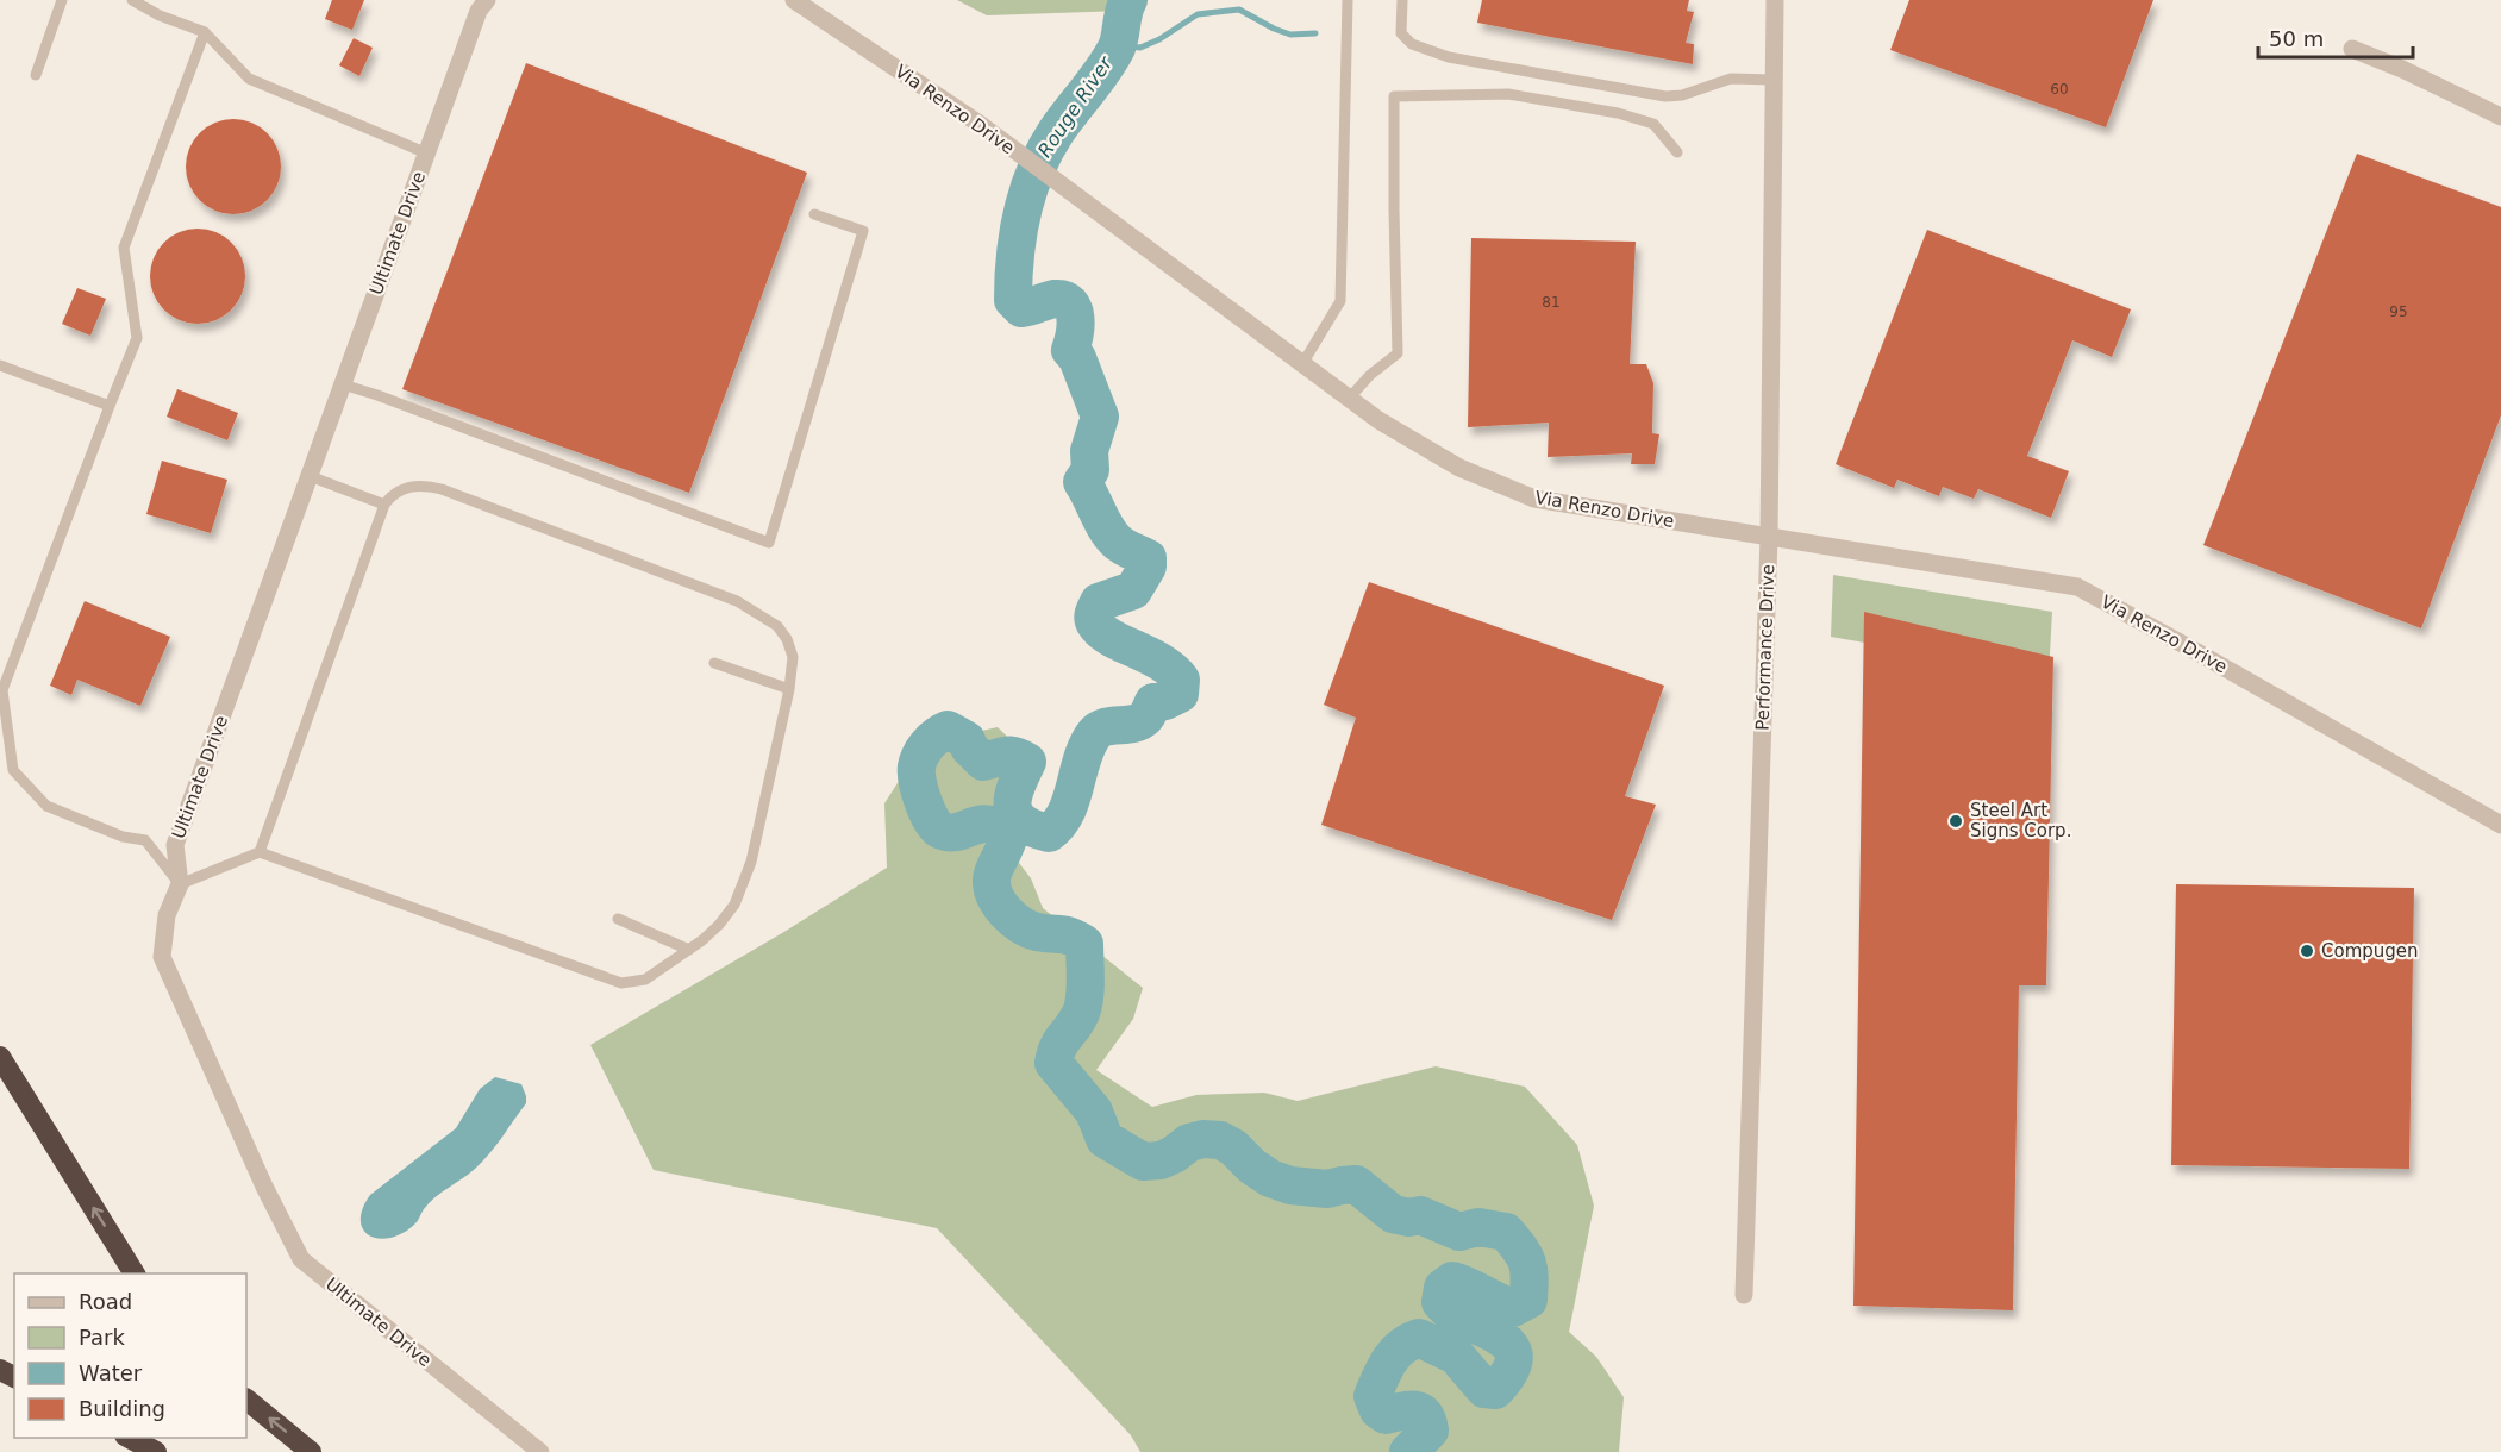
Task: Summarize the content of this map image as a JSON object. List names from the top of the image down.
{
  "streets": {
    "street": ["Via Renzo Drive", "Ultimate Drive", "Performance Drive"]
  },
  "crossings": [
    ["Via Renzo Drive", "Performance Drive"]
  ],
  "water": ["Rouge River"],
  "places": ["Steel Art Signs Corp.", "Compugen"],
  "house_numbers": ["60", "81", "95"],
  "legend": [
    "Road",
    "Park",
    "Water",
    "Building"
  ],
  "scale_bar": "50 m"
}
